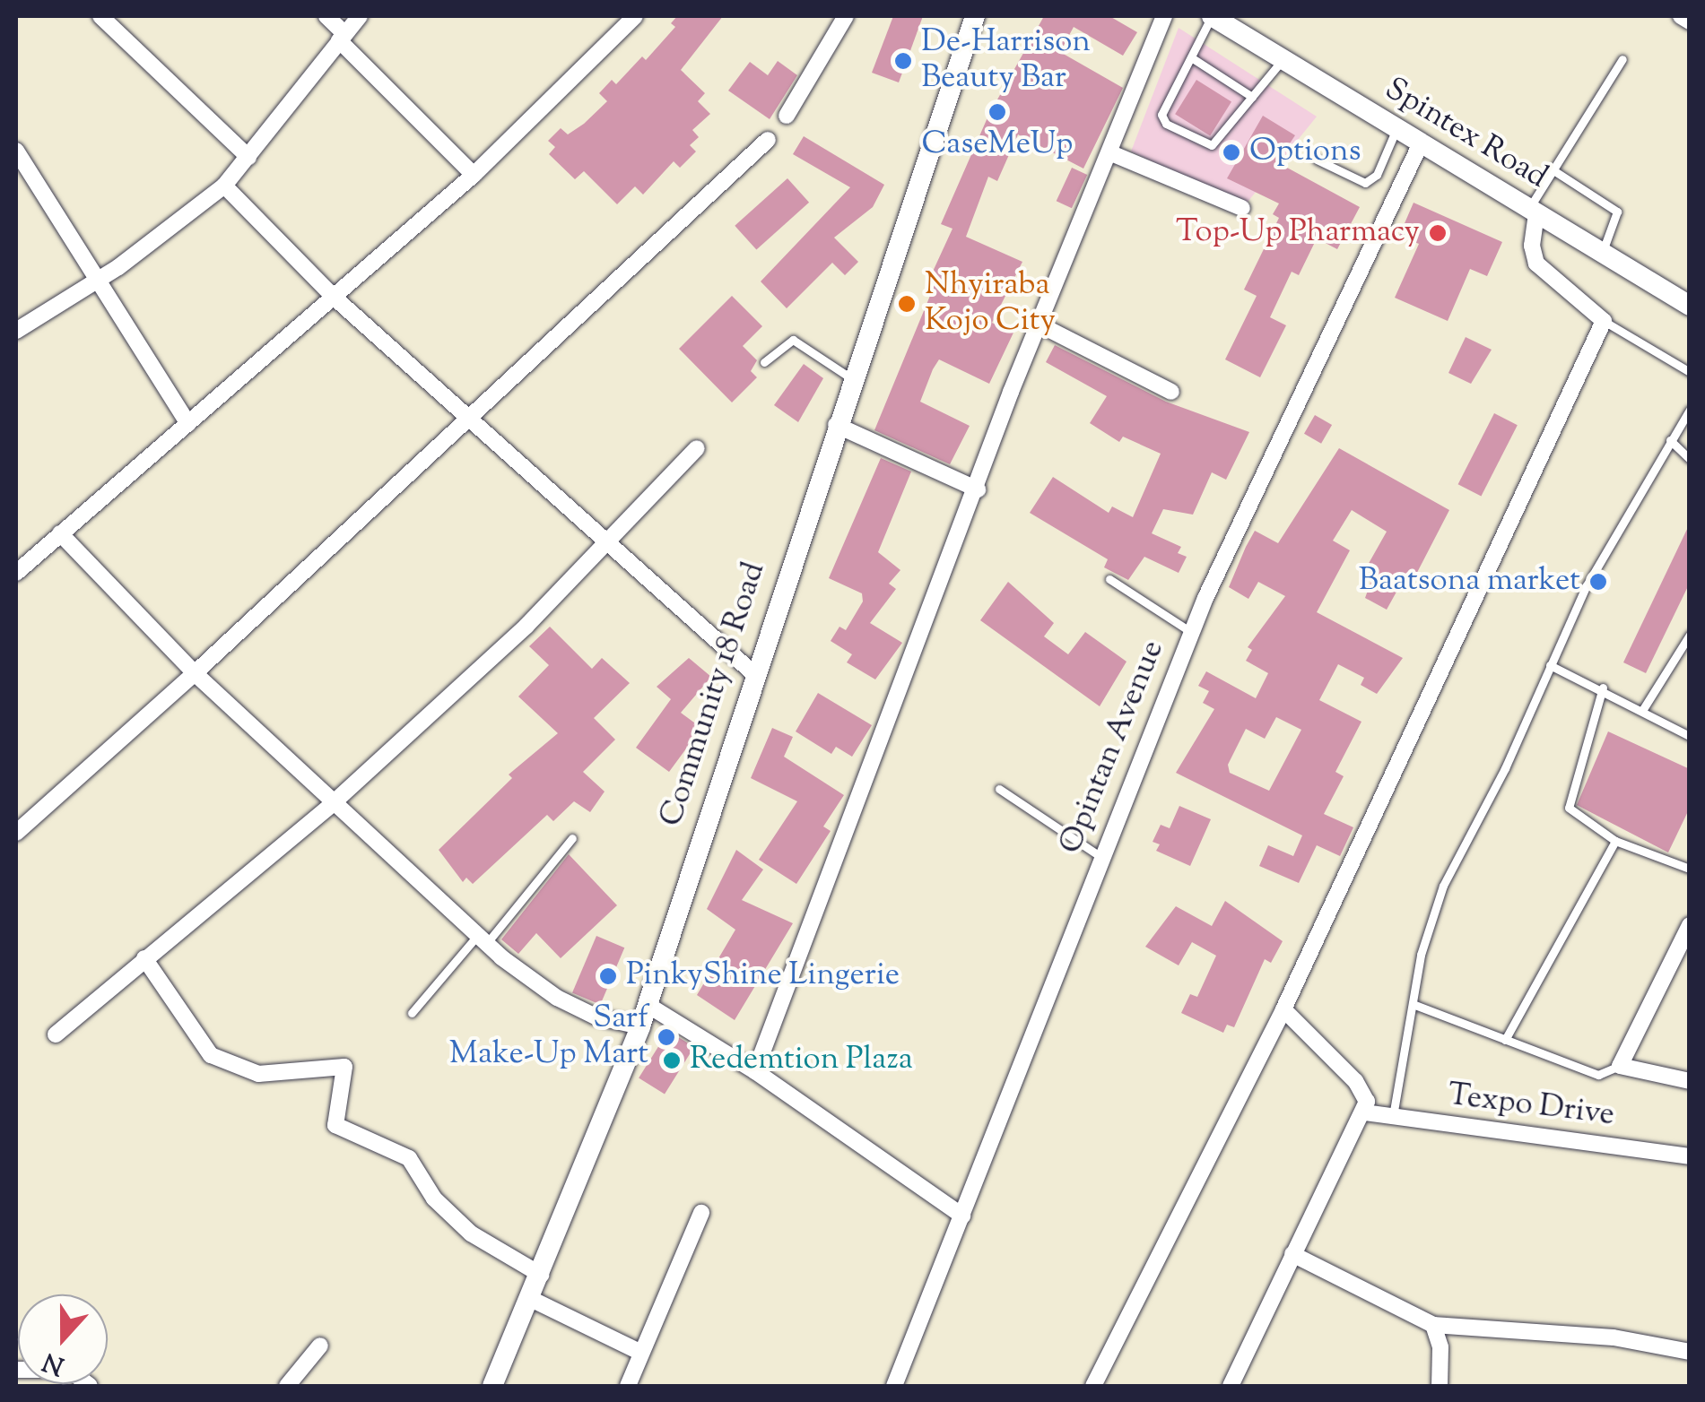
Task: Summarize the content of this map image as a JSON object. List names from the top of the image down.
{
  "streets": {
    "main road": ["Spintex Road", "Community 18 Road"],
    "street": ["Opintan Avenue", "Texpo Drive"]
  },
  "crossings": [
    ["Spintex Road", "Opintan Avenue"]
  ],
  "places": [
    "De-Harrison Beauty Bar",
    "CaseMeUp",
    "Options",
    "Top-Up Pharmacy",
    "Nhyiraba Kojo City",
    "Baatsona market",
    "PinkyShine Lingerie",
    "Sarf Make-Up Mart",
    "Redemtion Plaza"
  ],
  "north": "bottom"
}
